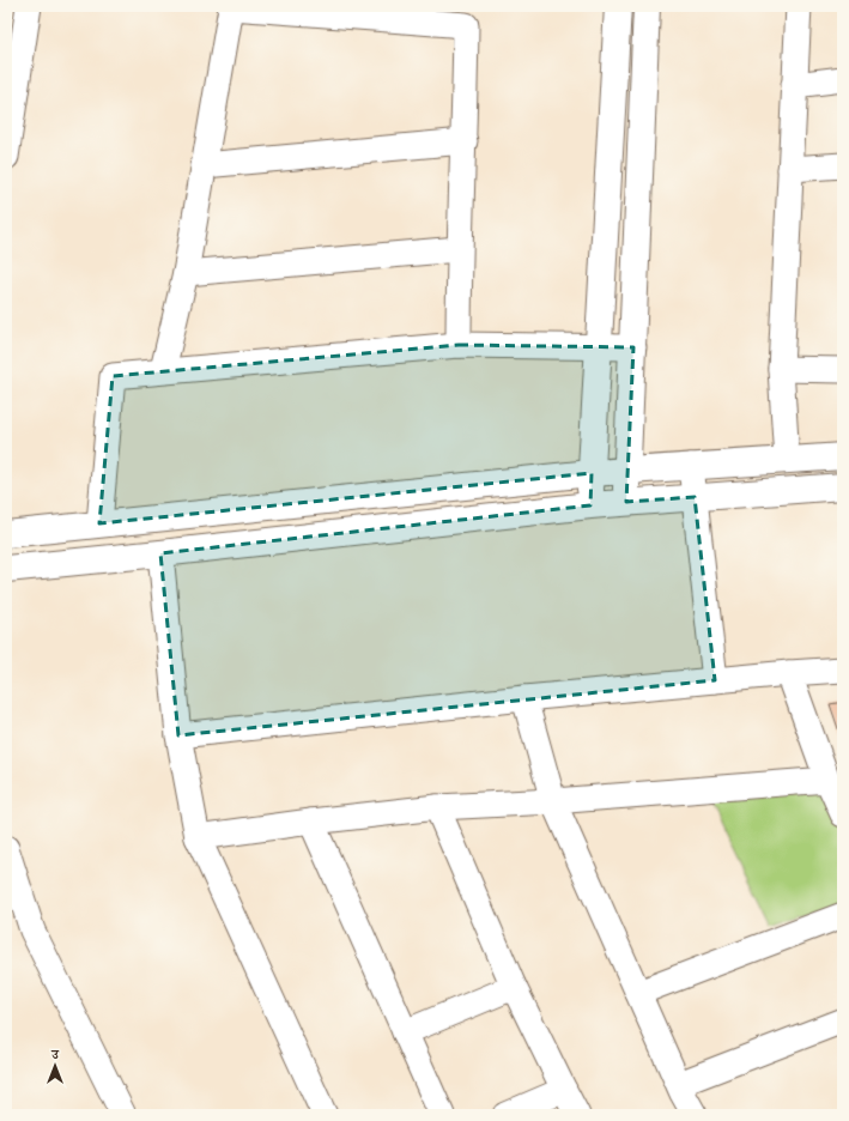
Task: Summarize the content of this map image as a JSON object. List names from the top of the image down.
{
  "north": "top"
}
